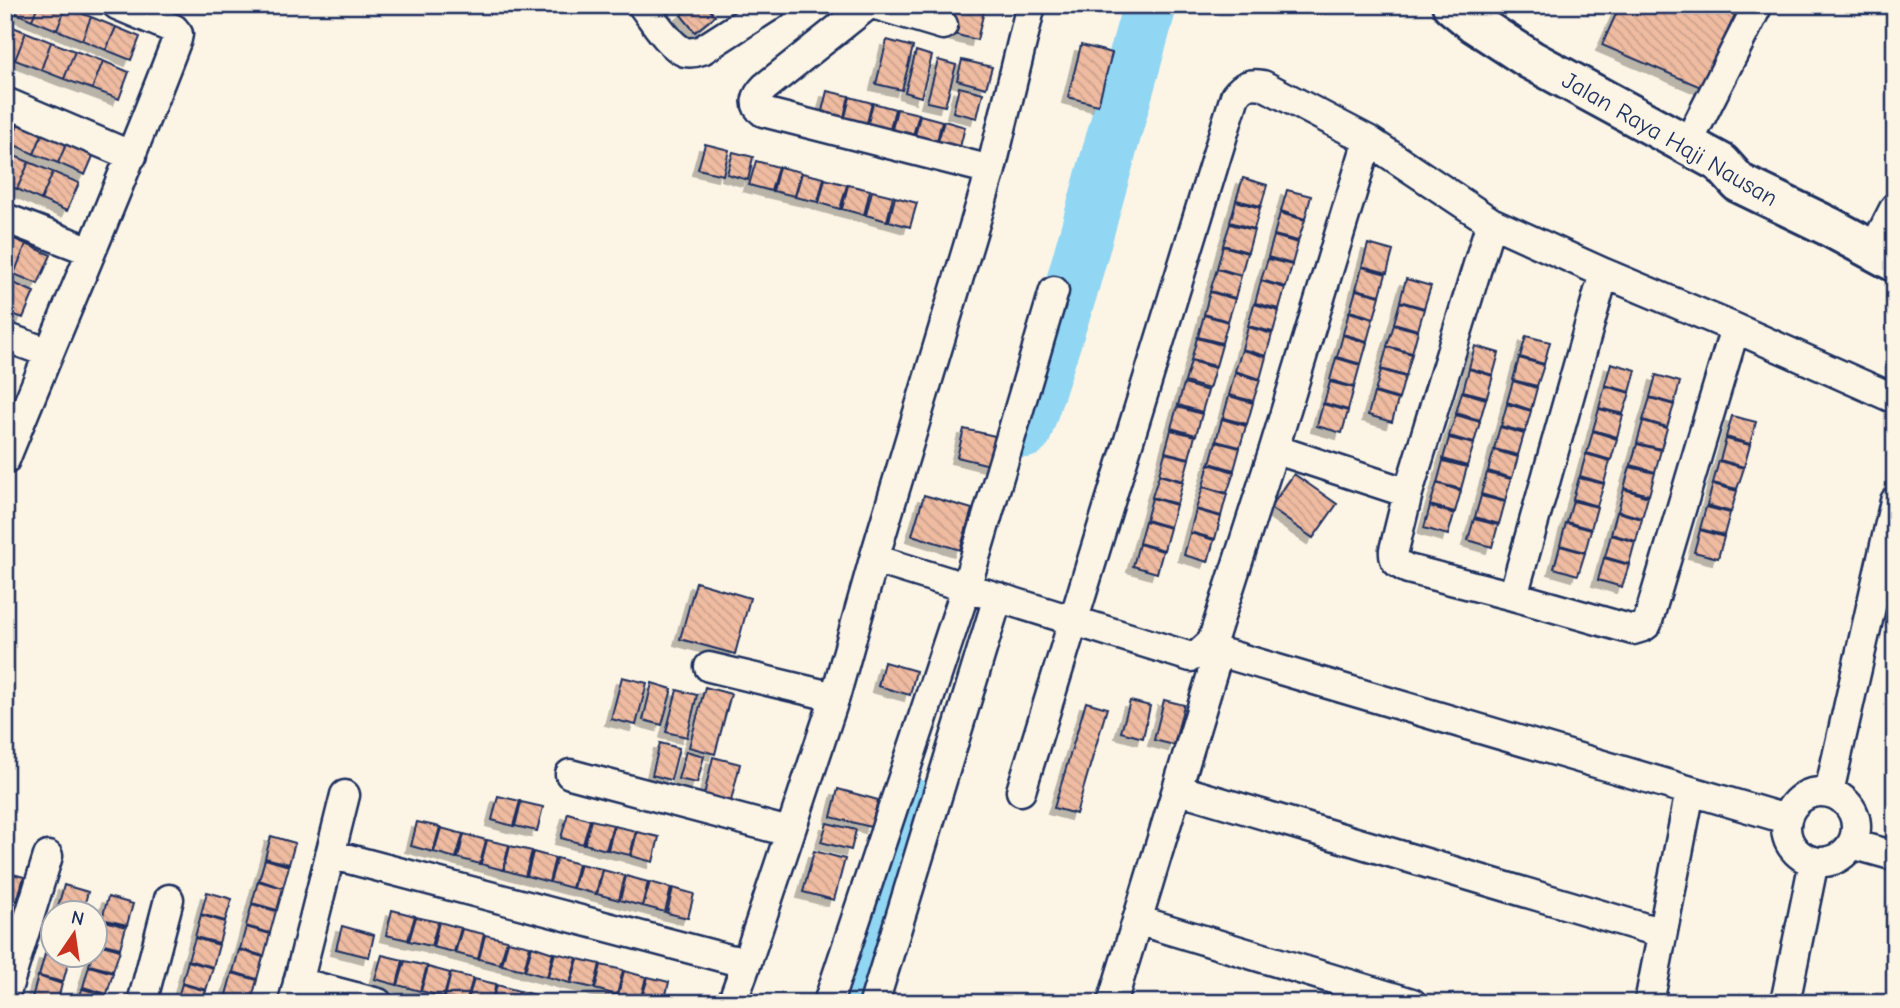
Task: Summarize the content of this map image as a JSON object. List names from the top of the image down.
{
  "streets": {
    "street": ["Jalan Raya Haji Nausan"]
  },
  "north": "top"
}
